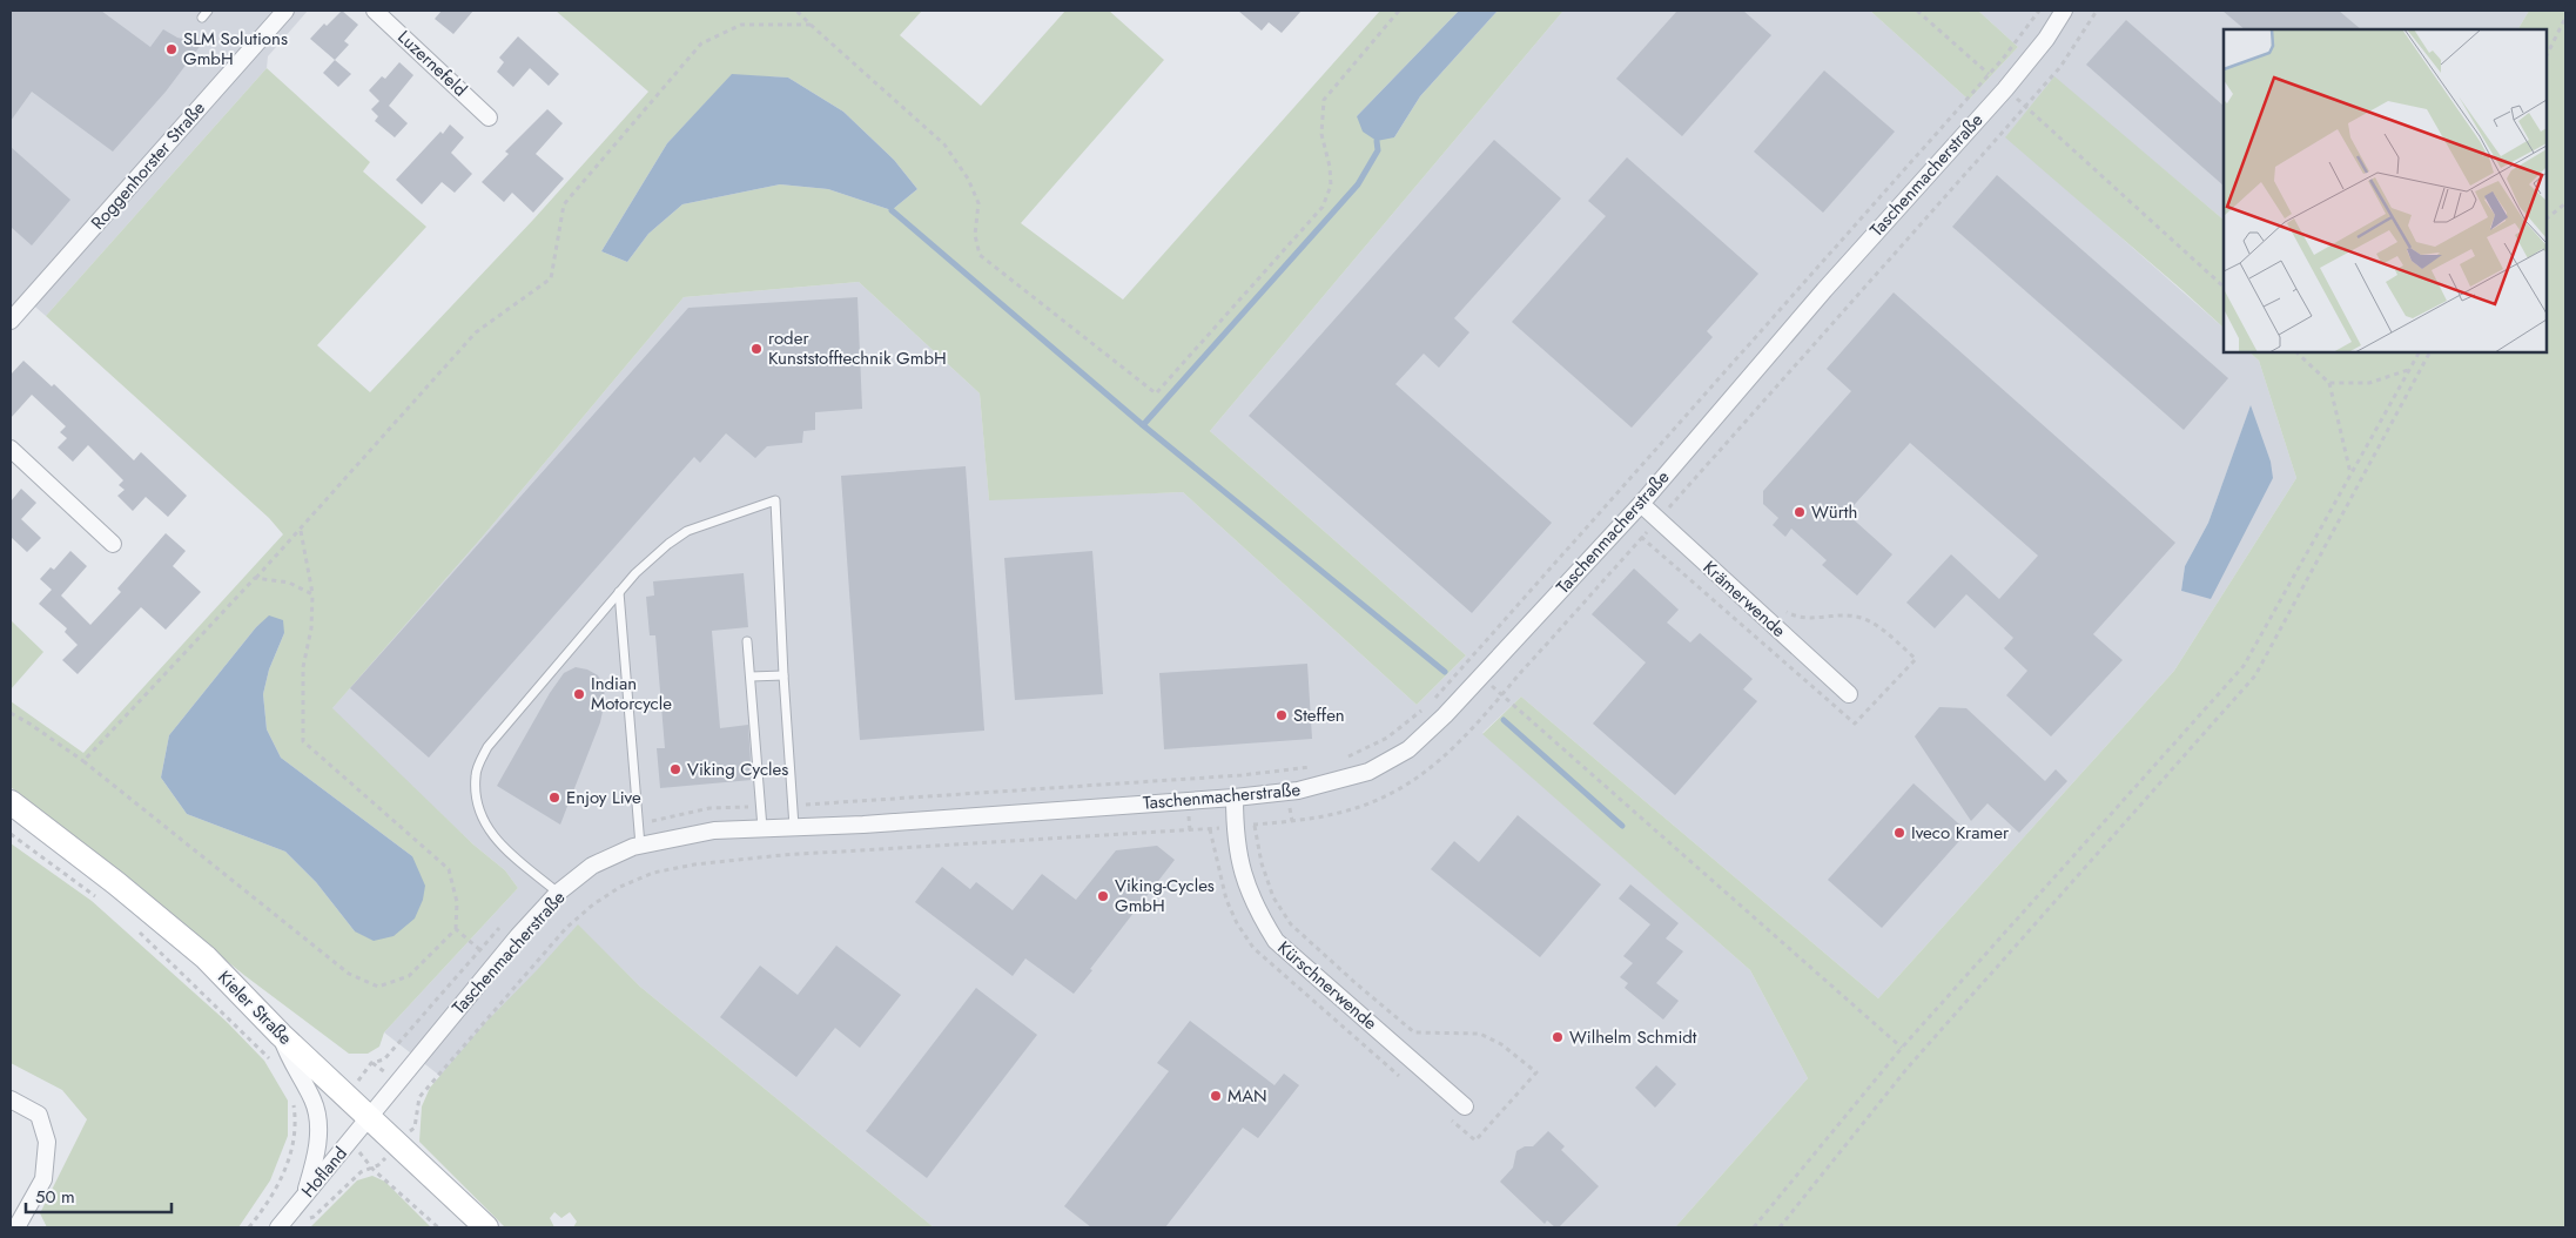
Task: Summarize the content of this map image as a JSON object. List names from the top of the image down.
{
  "streets": {
    "main road": ["Kieler Straße"],
    "street": [
      "Luzernefeld",
      "Roggenhorster Straße",
      "Taschenmacherstraße",
      "Krämerwende",
      "Kürschnerwende",
      "Hofland"
    ]
  },
  "crossings": [
    ["Taschenmacherstraße", "Krämerwende"],
    ["Taschenmacherstraße", "Kürschnerwende"],
    ["Taschenmacherstraße", "Kieler Straße"],
    ["Taschenmacherstraße", "Hofland"],
    ["Kieler Straße", "Hofland"]
  ],
  "places": [
    "SLM Solutions GmbH",
    "roder Kunststofftechnik GmbH",
    "Würth",
    "Indian Motorcycle",
    "Steffen",
    "Viking Cycles",
    "Enjoy Live",
    "Iveco Kramer",
    "Viking-Cycles GmbH",
    "Wilhelm Schmidt",
    "MAN"
  ],
  "scale_bar": "50 m"
}
